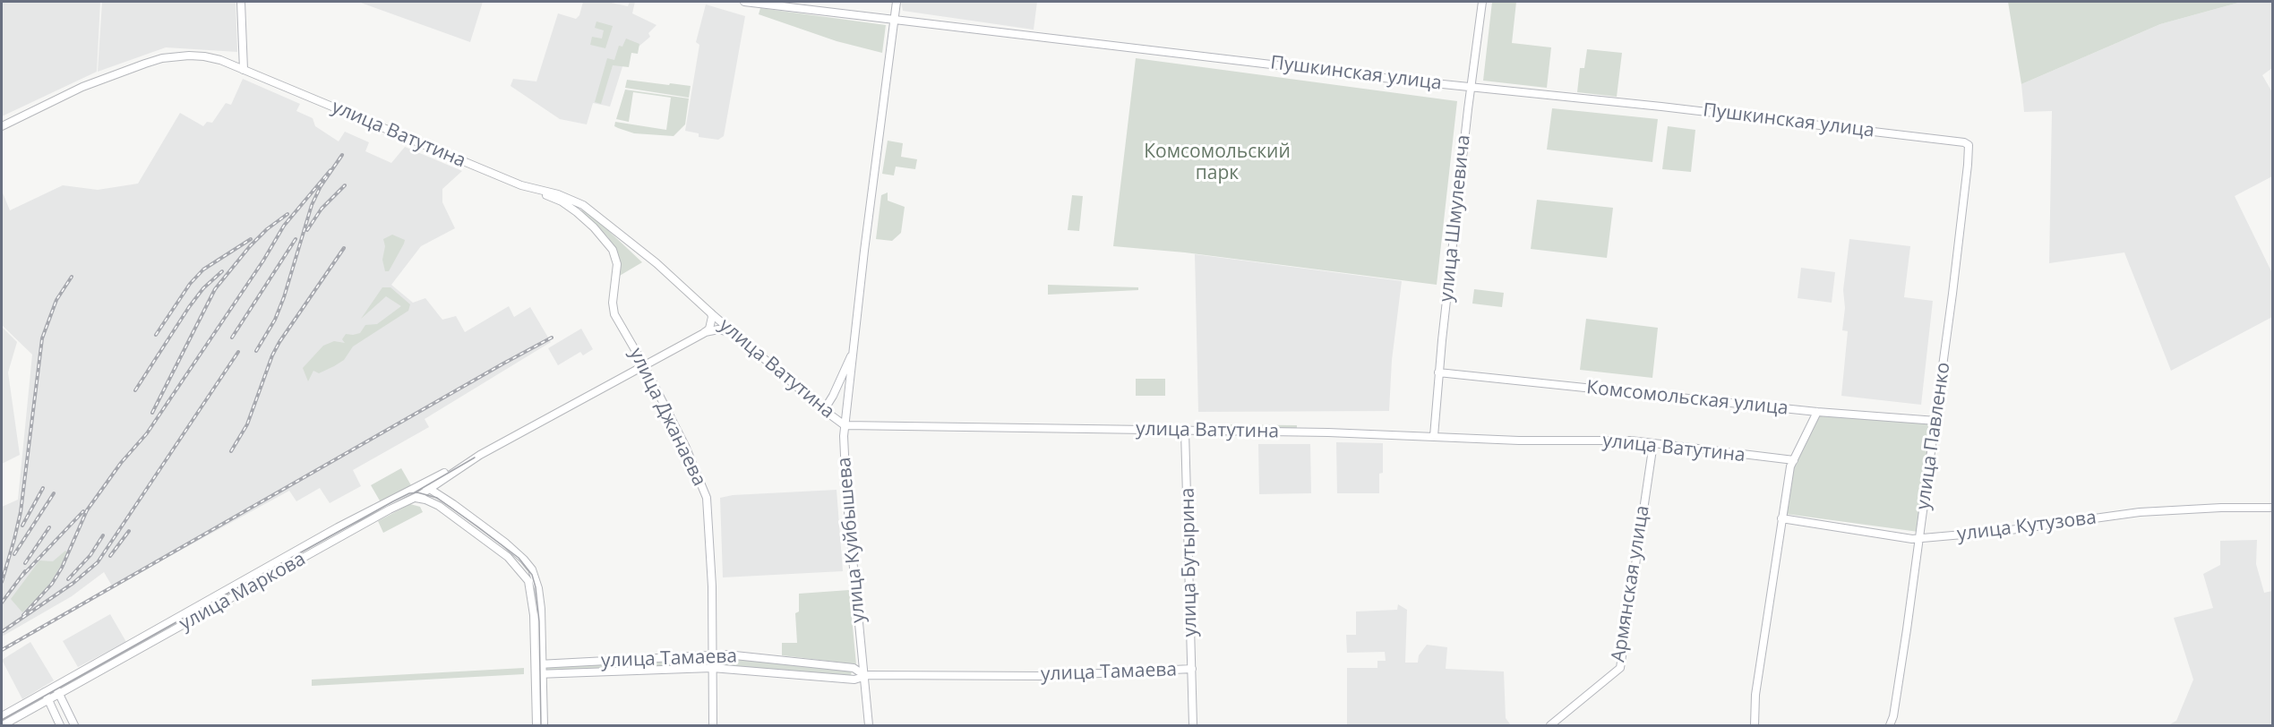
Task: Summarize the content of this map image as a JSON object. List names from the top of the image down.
{
  "streets": {
    "main road": [
      "Пушкинская улица",
      "улица Ватутина",
      "улица Шмулевича",
      "Комсомольская улица",
      "улица Джанаева",
      "улица Павленко",
      "улица Кутузова",
      "улица Куйбышева",
      "улица Бутырина",
      "Армянская улица",
      "улица Маркова",
      "улица Тамаева"
    ]
  },
  "crossings": [
    ["Пушкинская улица", "улица Шмулевича"],
    ["Пушкинская улица", "улица Павленко"],
    ["Пушкинская улица", "улица Куйбышева"],
    ["улица Ватутина", "улица Шмулевича"],
    ["улица Ватутина", "улица Джанаева"],
    ["улица Ватутина", "улица Куйбышева"],
    ["улица Ватутина", "улица Бутырина"],
    ["улица Ватутина", "Армянская улица"],
    ["улица Ватутина", "улица Маркова"],
    ["улица Шмулевича", "Комсомольская улица"],
    ["Комсомольская улица", "улица Павленко"],
    ["улица Джанаева", "улица Маркова"],
    ["улица Джанаева", "улица Тамаева"],
    ["улица Павленко", "улица Кутузова"],
    ["улица Куйбышева", "улица Тамаева"],
    ["улица Бутырина", "улица Тамаева"]
  ],
  "parks": ["Комсомольский парк"]
}
